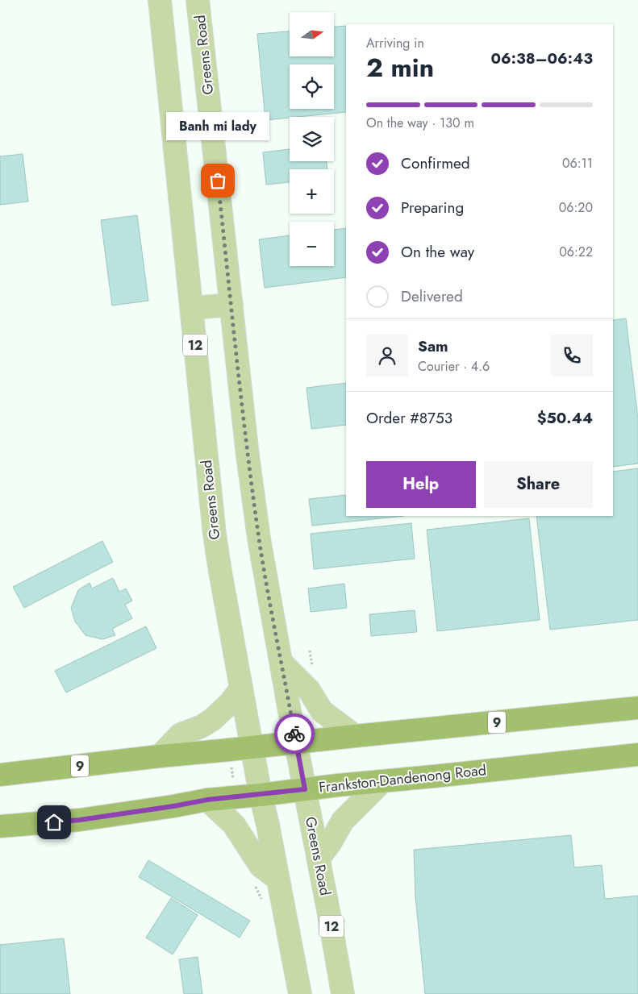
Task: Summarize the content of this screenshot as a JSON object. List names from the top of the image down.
{
  "streets": {
    "highway": ["9", "Frankston-Dandenong Road"],
    "main road": ["Greens Road", "12"]
  },
  "crossings": [
    ["Greens Road", "9"],
    ["Greens Road", "Frankston-Dandenong Road"]
  ],
  "places": ["Banh mi lady"],
  "north": "right",
  "page": {
    "map_buttons": ["+", "−"],
    "heading": ["2 min", "Arriving in", "06:38–06:43"],
    "panel": [
      "Sam",
      "Courier · 4.6",
      "Order #8753",
      "$50.44"
    ],
    "bar": "On the way · 130 m",
    "bubble": "Banh mi lady",
    "list": [
      ["Confirmed", "06:11"],
      ["Preparing", "06:20"],
      ["On the way", "06:22"],
      "Delivered"
    ],
    "buttons": ["Help", "Share"]
  }
}
